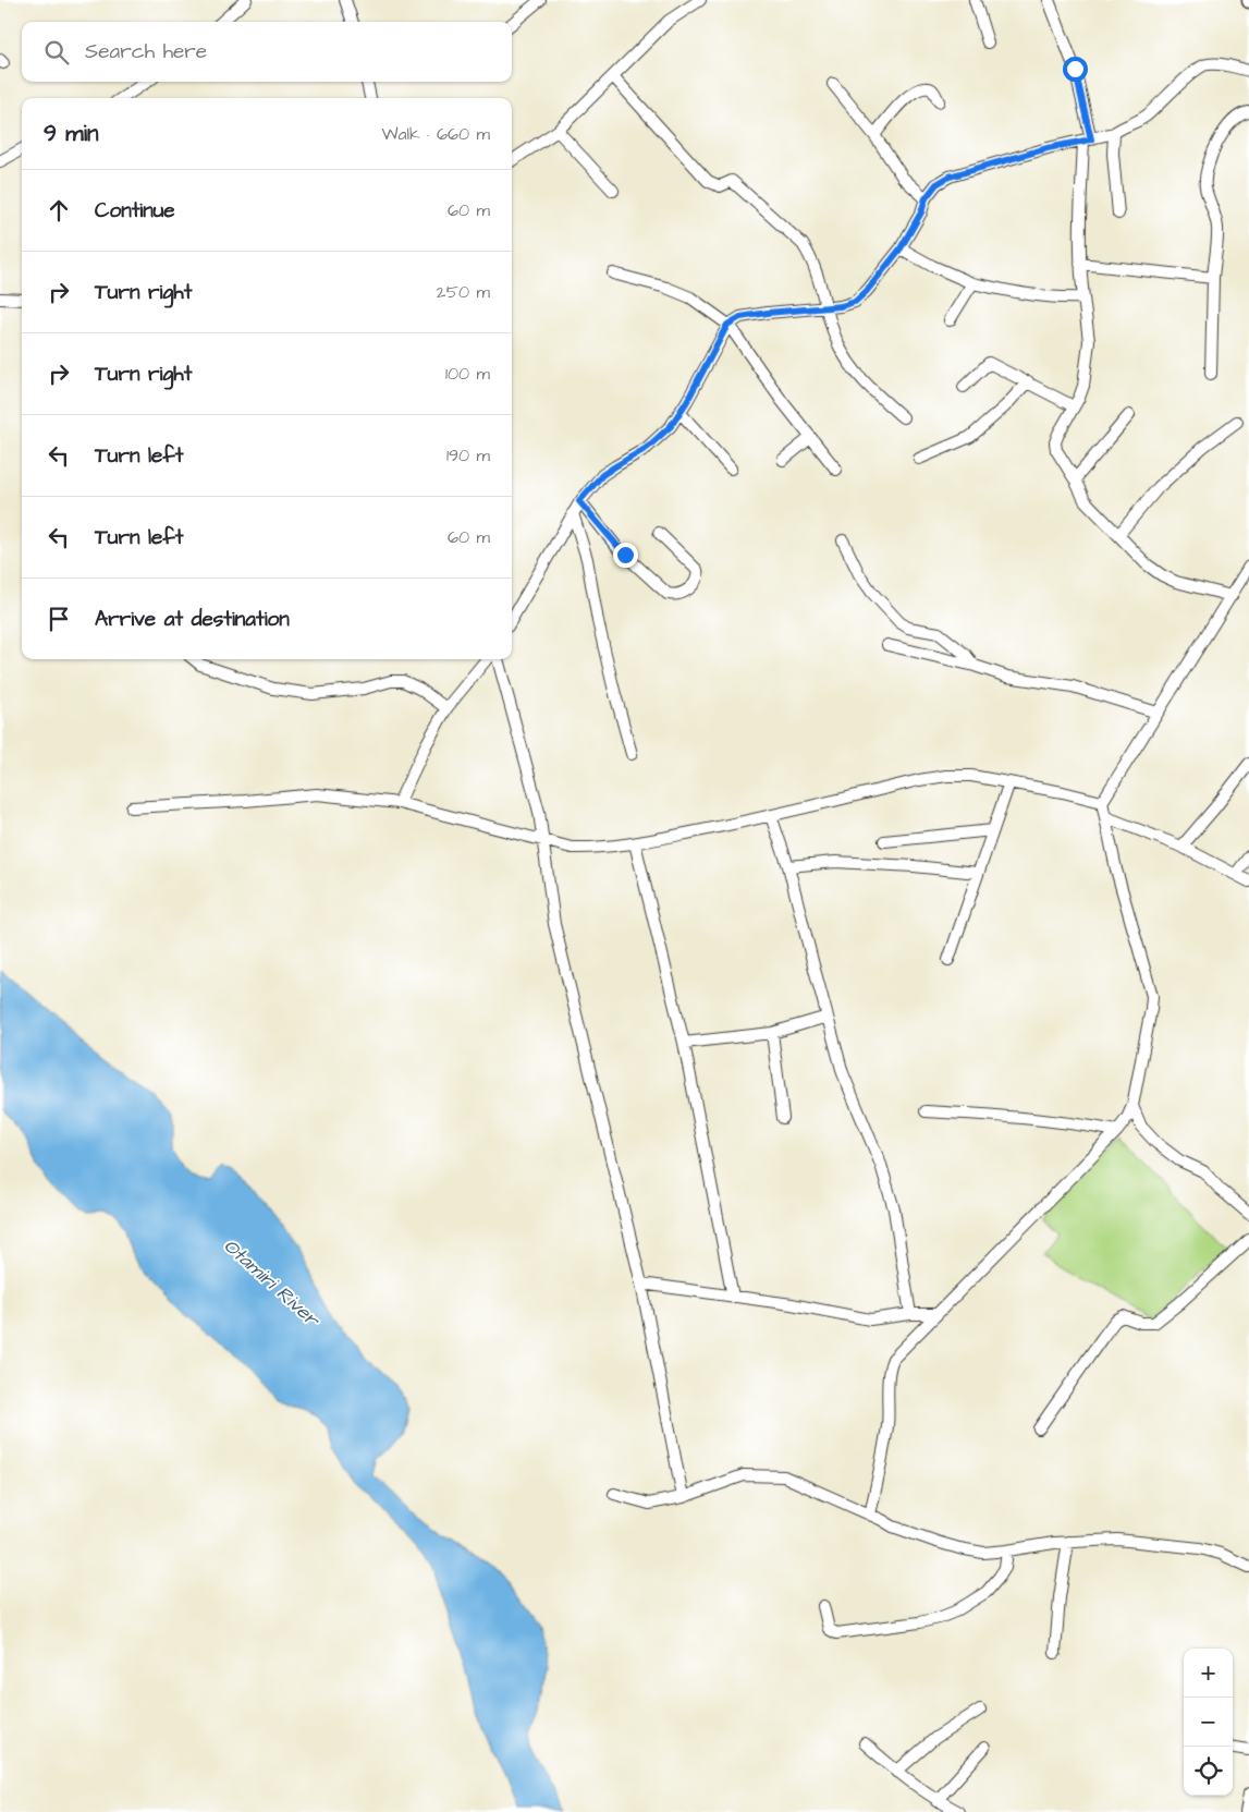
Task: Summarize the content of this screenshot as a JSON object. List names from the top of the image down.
{
  "water": ["Otamiri River"],
  "page": {
    "search": "Search here",
    "heading": ["9 min", "Walk · 660 m"],
    "list": [
      ["Continue", "60 m"],
      ["Turn right", "250 m"],
      ["Turn right", "100 m"],
      ["Turn left", "190 m"],
      ["Turn left", "60 m"],
      "Arrive at destination"
    ],
    "map_buttons": ["+", "−"]
  }
}
